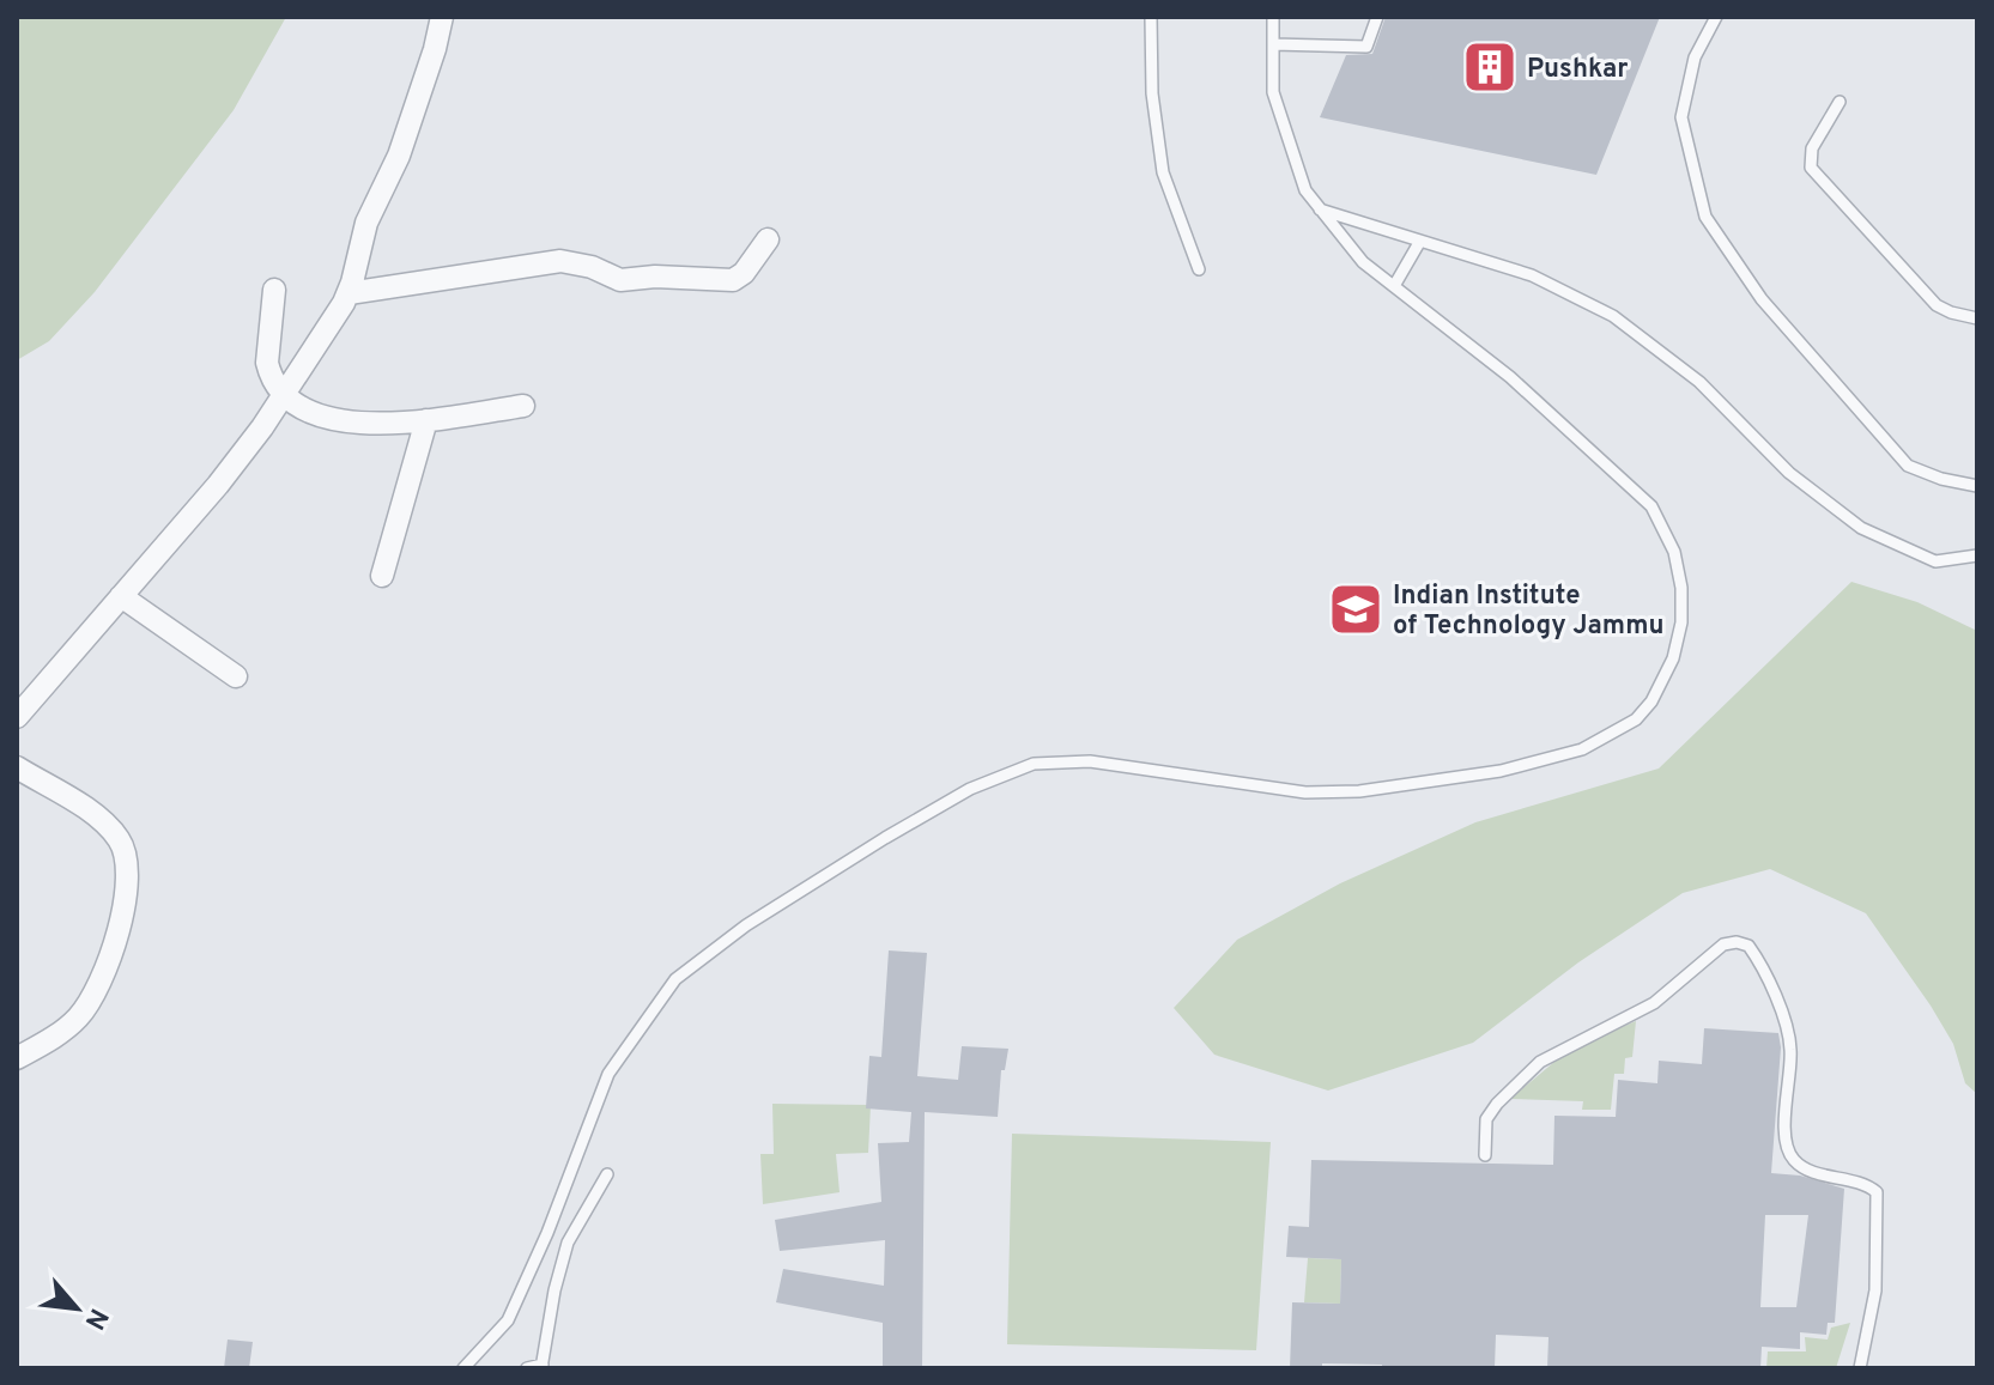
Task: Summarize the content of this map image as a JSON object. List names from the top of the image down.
{
  "places": {
    "building": ["Pushkar"],
    "school or university": ["Indian Institute of Technology Jammu"]
  },
  "north": "bottom right"
}
